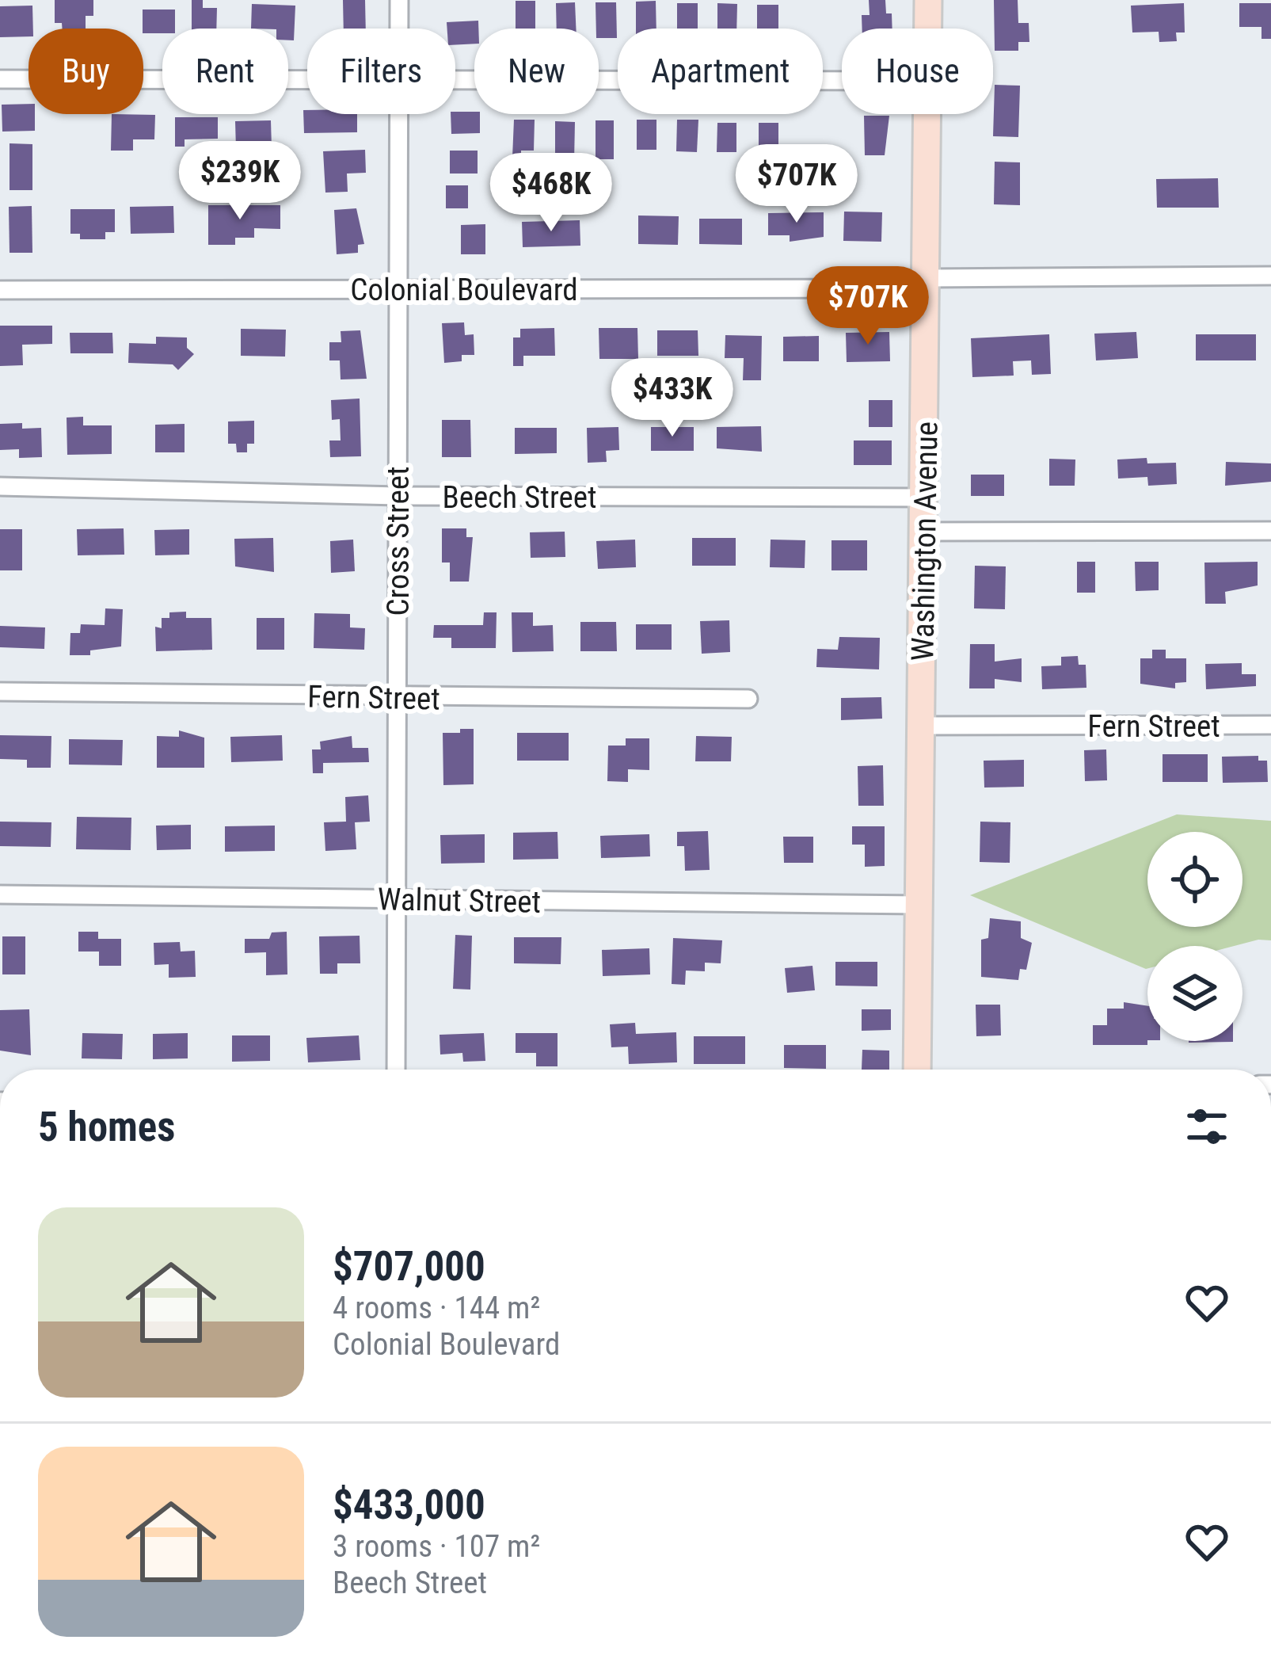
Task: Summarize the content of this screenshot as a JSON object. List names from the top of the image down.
{
  "streets": {
    "main road": ["Washington Avenue"],
    "street": [
      "Colonial Boulevard",
      "Beech Street",
      "Cross Street",
      "Fern Street",
      "Walnut Street"
    ]
  },
  "crossings": [
    ["Colonial Boulevard", "Cross Street"],
    ["Colonial Boulevard", "Washington Avenue"],
    ["Beech Street", "Cross Street"],
    ["Beech Street", "Washington Avenue"],
    ["Cross Street", "Fern Street"],
    ["Cross Street", "Walnut Street"],
    ["Washington Avenue", "Fern Street"],
    ["Washington Avenue", "Walnut Street"]
  ],
  "page": {
    "chip": [
      "Buy",
      "Rent",
      "Filters",
      "New",
      "Apartment",
      "House"
    ],
    "price": [
      "$239K",
      "$707K",
      "$468K",
      "$707K",
      "$433K"
    ],
    "heading": "5 homes",
    "list": [
      {
        "name": "$707,000",
        "note": "4 rooms · 144 m² · Colonial Boulevard"
      },
      {
        "name": "$433,000",
        "note": "3 rooms · 107 m² · Beech Street"
      }
    ]
  }
}
